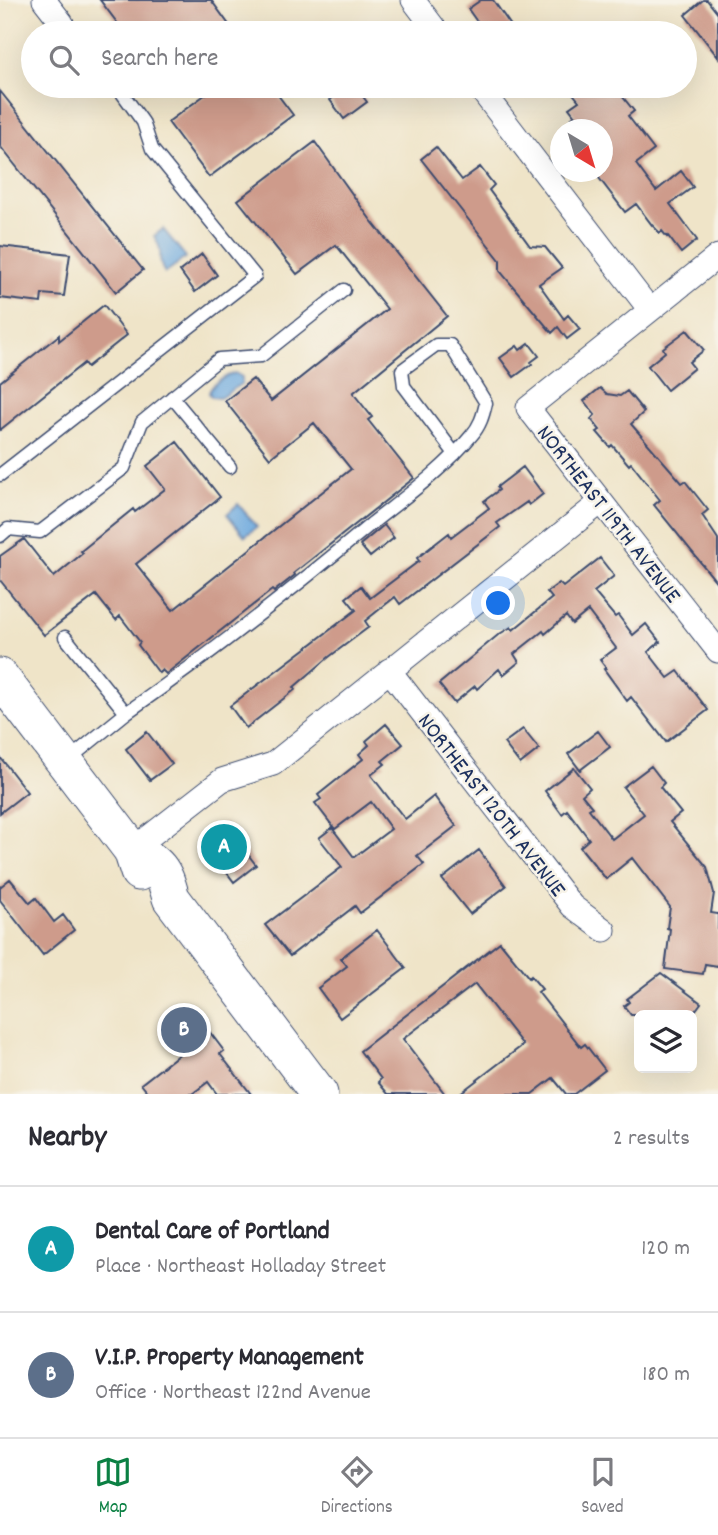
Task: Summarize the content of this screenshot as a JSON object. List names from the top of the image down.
{
  "streets": {
    "street": ["NORTHEAST 119TH AVENUE", "NORTHEAST 120TH AVENUE"]
  },
  "north": "bottom right",
  "page": {
    "search": "Search here",
    "pins": ["A", "B"],
    "heading": ["Nearby", "2 results"],
    "list": [
      {
        "mark": "A",
        "name": "Dental Care of Portland",
        "note": "Place · Northeast Holladay Street",
        "value": "120 m"
      },
      {
        "mark": "B",
        "name": "V.I.P. Property Management",
        "note": "Office · Northeast 122nd Avenue",
        "value": "180 m"
      }
    ],
    "nav": ["Map", "Directions", "Saved"]
  }
}
